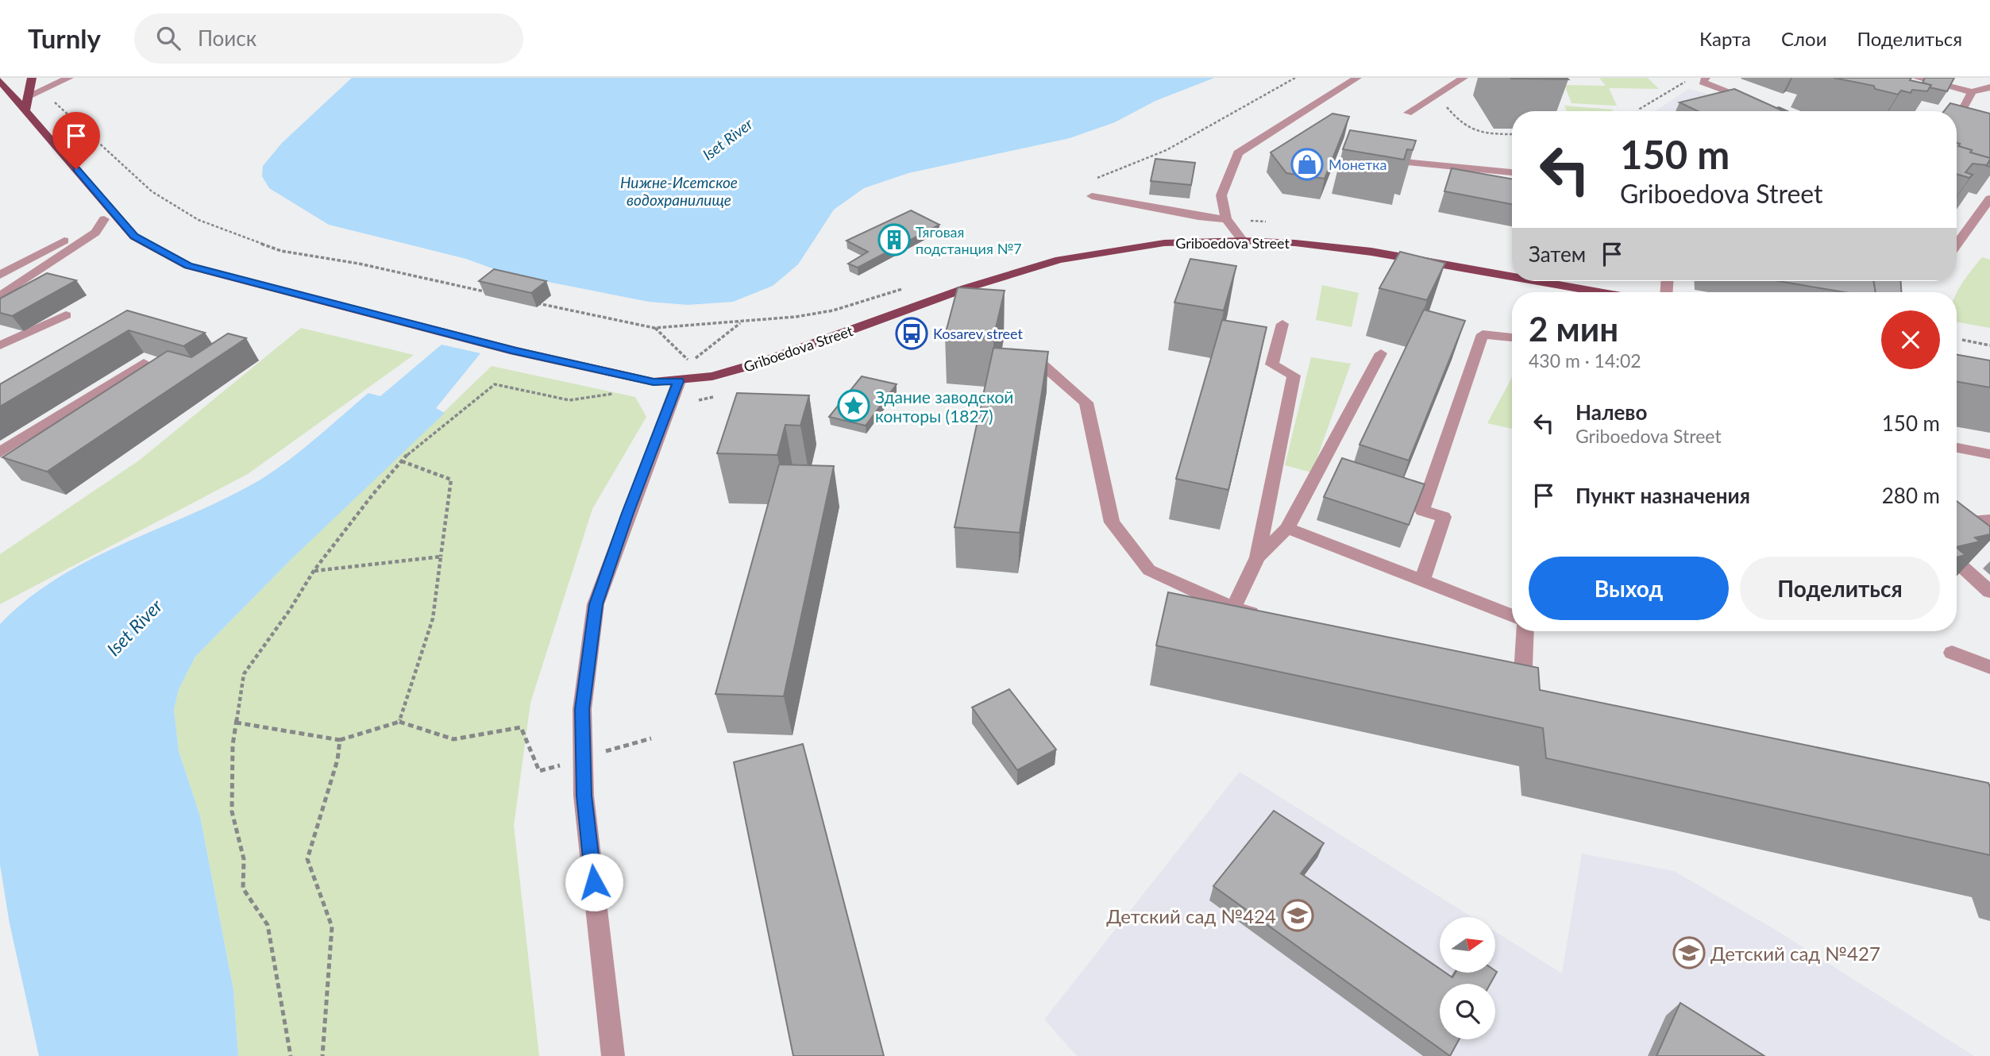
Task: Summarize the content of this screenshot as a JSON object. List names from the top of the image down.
{
  "streets": {
    "main road": ["Griboedova Street"]
  },
  "water": ["Iset River", "Нижне-Исетское водохранилище"],
  "places": {
    "shop": ["Монетка"],
    "building": ["Тяговая подстанция №7"],
    "bus stop": ["Kosarev street"],
    "place": ["Здание заводской конторы (1827)"],
    "school or university": ["Детский сад №424", "Детский сад №427"]
  },
  "north": "right",
  "page": {
    "header": "Turnly",
    "search": "Поиск",
    "nav": ["Карта", "Слои", "Поделиться"],
    "turn": ["150 m", "Griboedova Street"],
    "then": "Затем",
    "heading": ["2 мин", "430 m · 14:02"],
    "list": [
      {
        "name": "Налево",
        "note": "Griboedova Street",
        "value": "150 m"
      },
      {
        "name": "Пункт назначения",
        "value": "280 m"
      }
    ],
    "buttons": ["Выход", "Поделиться"]
  }
}
